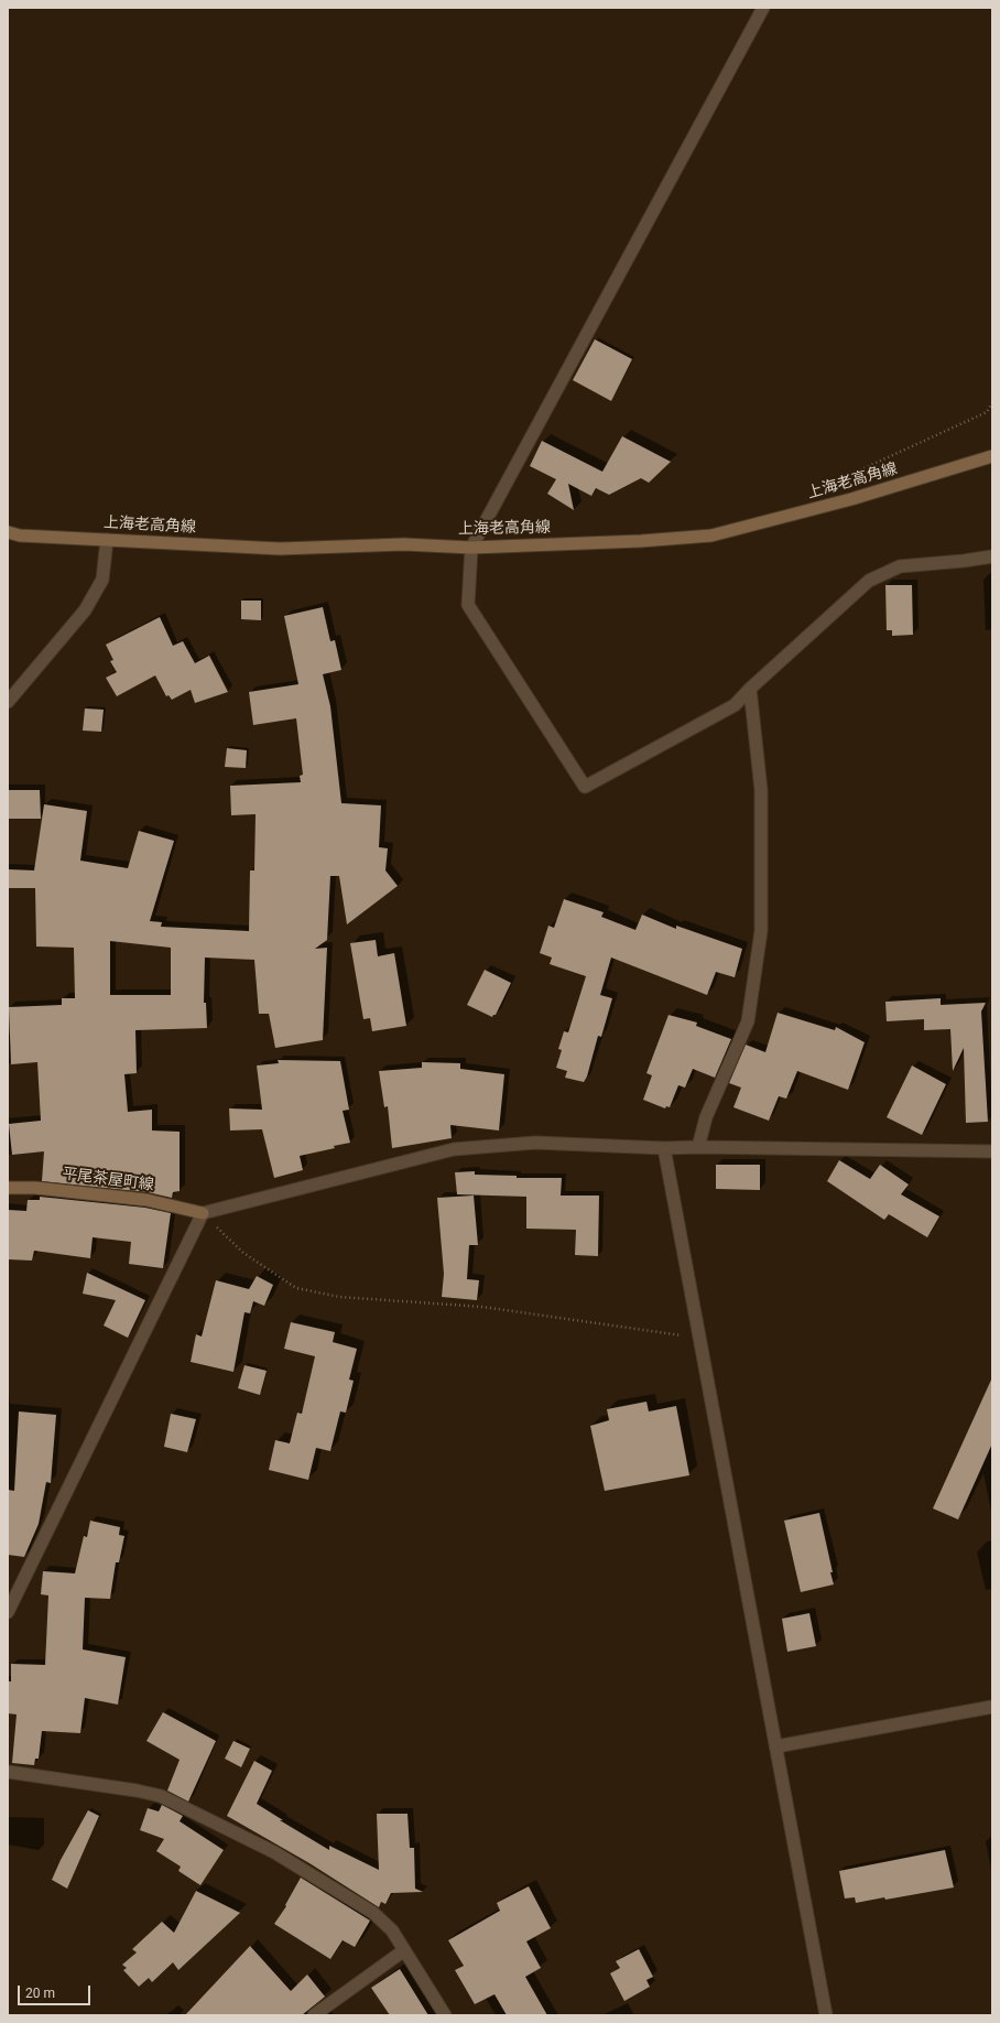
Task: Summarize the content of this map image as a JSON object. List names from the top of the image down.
{
  "streets": {
    "main road": ["上海老高角線", "平尾茶屋町線"]
  },
  "scale_bar": "20 m"
}
